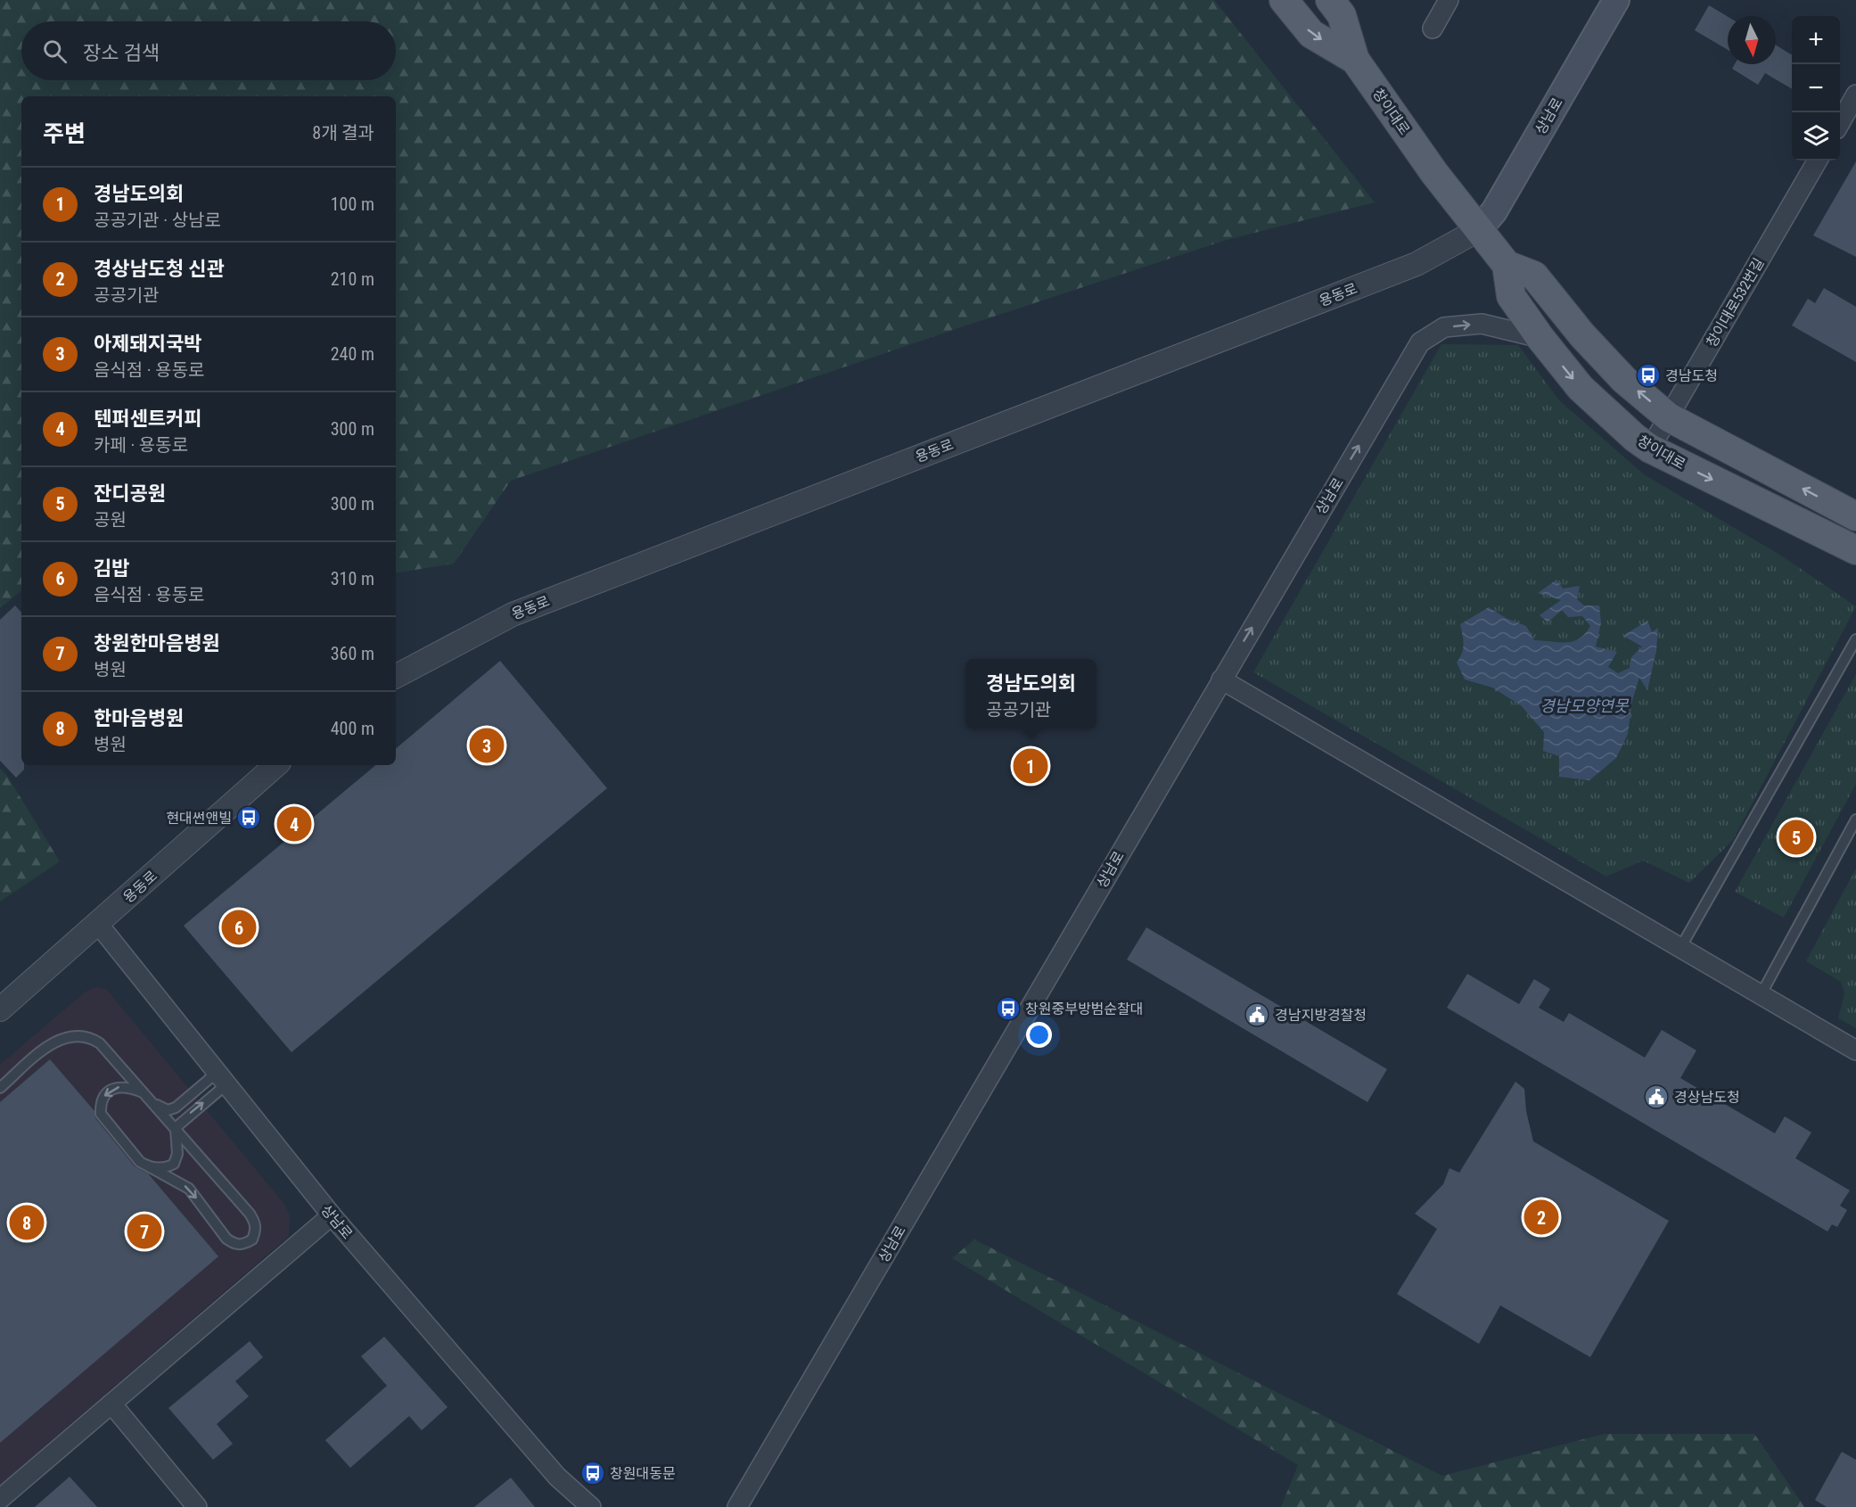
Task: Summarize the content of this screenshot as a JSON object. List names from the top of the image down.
{
  "streets": {
    "main road": ["창이대로", "상남로"],
    "street": ["용동로", "창이대로532번길"]
  },
  "crossings": [
    ["창이대로", "상남로"],
    ["창이대로", "용동로"],
    ["창이대로", "창이대로532번길"],
    ["상남로", "용동로"]
  ],
  "water": ["경남모양연못"],
  "places": {
    "bus stop": [
      "경남도청",
      "현대썬앤빌",
      "창원중부방범순찰대",
      "창원대동문"
    ],
    "public building": ["경남지방경찰청", "경상남도청"]
  },
  "north": "bottom",
  "page": {
    "map_buttons": ["+", "−"],
    "search": "장소 검색",
    "heading": ["주변", "8개 결과"],
    "list": [
      {
        "mark": "1",
        "name": "경남도의회",
        "note": "공공기관 · 상남로",
        "value": "100 m"
      },
      {
        "mark": "2",
        "name": "경상남도청 신관",
        "note": "공공기관",
        "value": "210 m"
      },
      {
        "mark": "3",
        "name": "아제돼지국박",
        "note": "음식점 · 용동로",
        "value": "240 m"
      },
      {
        "mark": "4",
        "name": "텐퍼센트커피",
        "note": "카페 · 용동로",
        "value": "300 m"
      },
      {
        "mark": "5",
        "name": "잔디공원",
        "note": "공원",
        "value": "300 m"
      },
      {
        "mark": "6",
        "name": "김밥",
        "note": "음식점 · 용동로",
        "value": "310 m"
      },
      {
        "mark": "7",
        "name": "창원한마음병원",
        "note": "병원",
        "value": "360 m"
      },
      {
        "mark": "8",
        "name": "한마음병원",
        "note": "병원",
        "value": "400 m"
      }
    ],
    "popup": ["경남도의회", "공공기관"],
    "pins": [
      "3",
      "1",
      "4",
      "5",
      "6",
      "2",
      "8",
      "7"
    ]
  }
}
